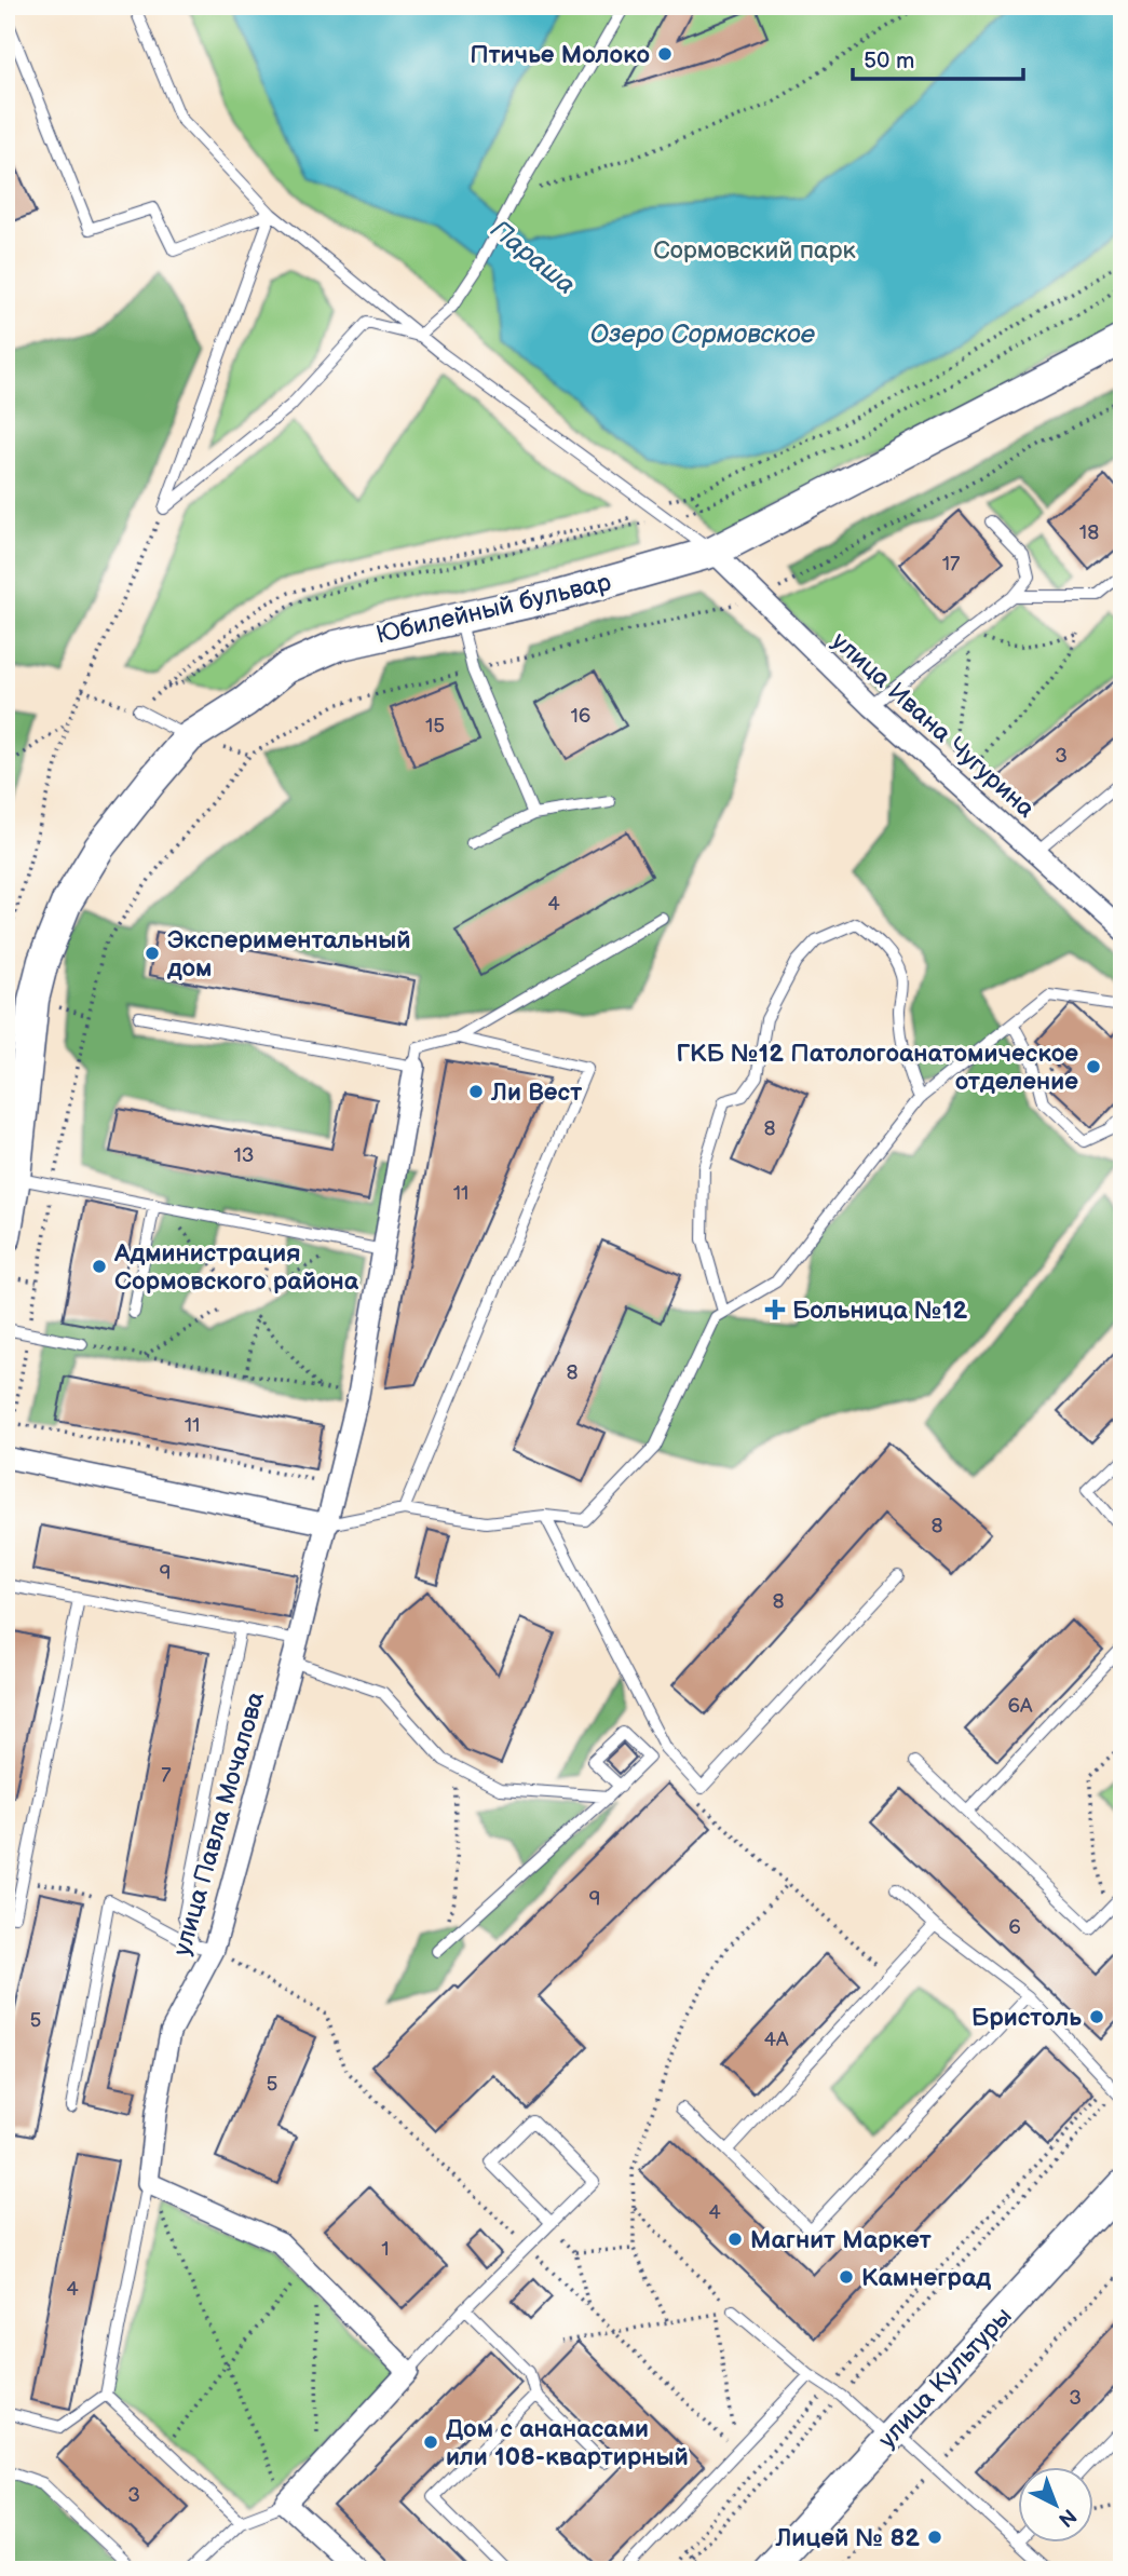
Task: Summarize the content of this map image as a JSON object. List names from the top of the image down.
{
  "streets": {
    "street": [
      "Юбилейный бульвар",
      "улица Ивана Чугурина",
      "улица Павла Мочалова",
      "улица Культуры"
    ]
  },
  "crossings": [
    ["Юбилейный бульвар", "улица Ивана Чугурина"]
  ],
  "water": ["Параша", "Озеро Сормовское"],
  "parks": ["Сормовский парк"],
  "places": {
    "other": [
      "Птичье Молоко",
      "Экспериментальный дом",
      "ГКБ №12 Патологоанатомическое отделение",
      "Ли Вест",
      "Администрация Сормовского района",
      "Бристоль",
      "Магнит Маркет",
      "Камнеград",
      "Дом с ананасами или 108-квартирный",
      "Лицей № 82"
    ],
    "health": ["Больница №12"]
  },
  "house_numbers": [
    "18",
    "17",
    "16",
    "15",
    "3",
    "4",
    "8",
    "13",
    "11",
    "8",
    "11",
    "8",
    "9",
    "8",
    "6А",
    "7",
    "9",
    "6",
    "5",
    "4А",
    "5",
    "4",
    "1",
    "4",
    "3",
    "3"
  ],
  "scale_bar": "50 m",
  "north": "bottom right"
}
